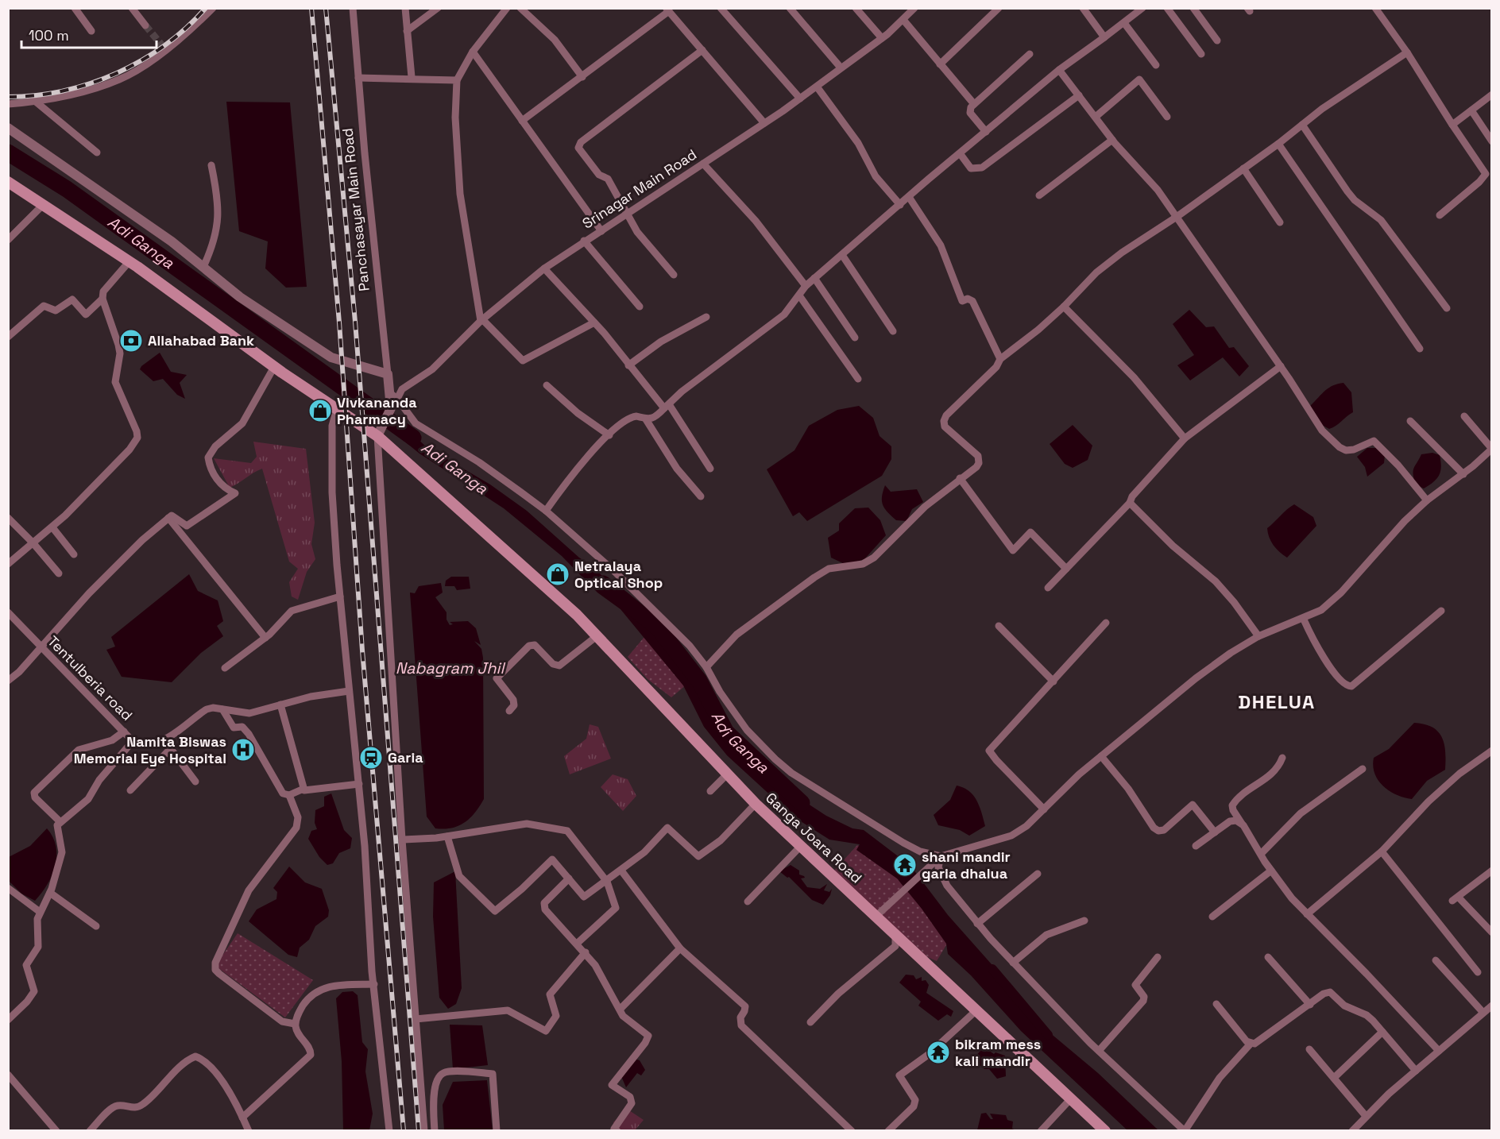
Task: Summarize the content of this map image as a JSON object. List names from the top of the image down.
{
  "streets": {
    "main road": ["Ganga Joara Road"],
    "street": ["Srinagar Main Road", "Panchasayar Main Road", "Tentulberia road"]
  },
  "crossings": [
    ["Srinagar Main Road", "Panchasayar Main Road"],
    ["Panchasayar Main Road", "Ganga Joara Road"]
  ],
  "districts": ["DHELUA"],
  "water": ["Adi Ganga", "Nabagram Jhil"],
  "places": {
    "bank": ["Allahabad Bank"],
    "shop": ["Vivkananda Pharmacy", "Netralaya Optical Shop"],
    "hospital": ["Namita Biswas Memorial Eye Hospital"],
    "station": ["Garia"],
    "temple": ["shani mandir garia dhalua", "bikram mess kali mandir"]
  },
  "scale_bar": "100 m"
}
